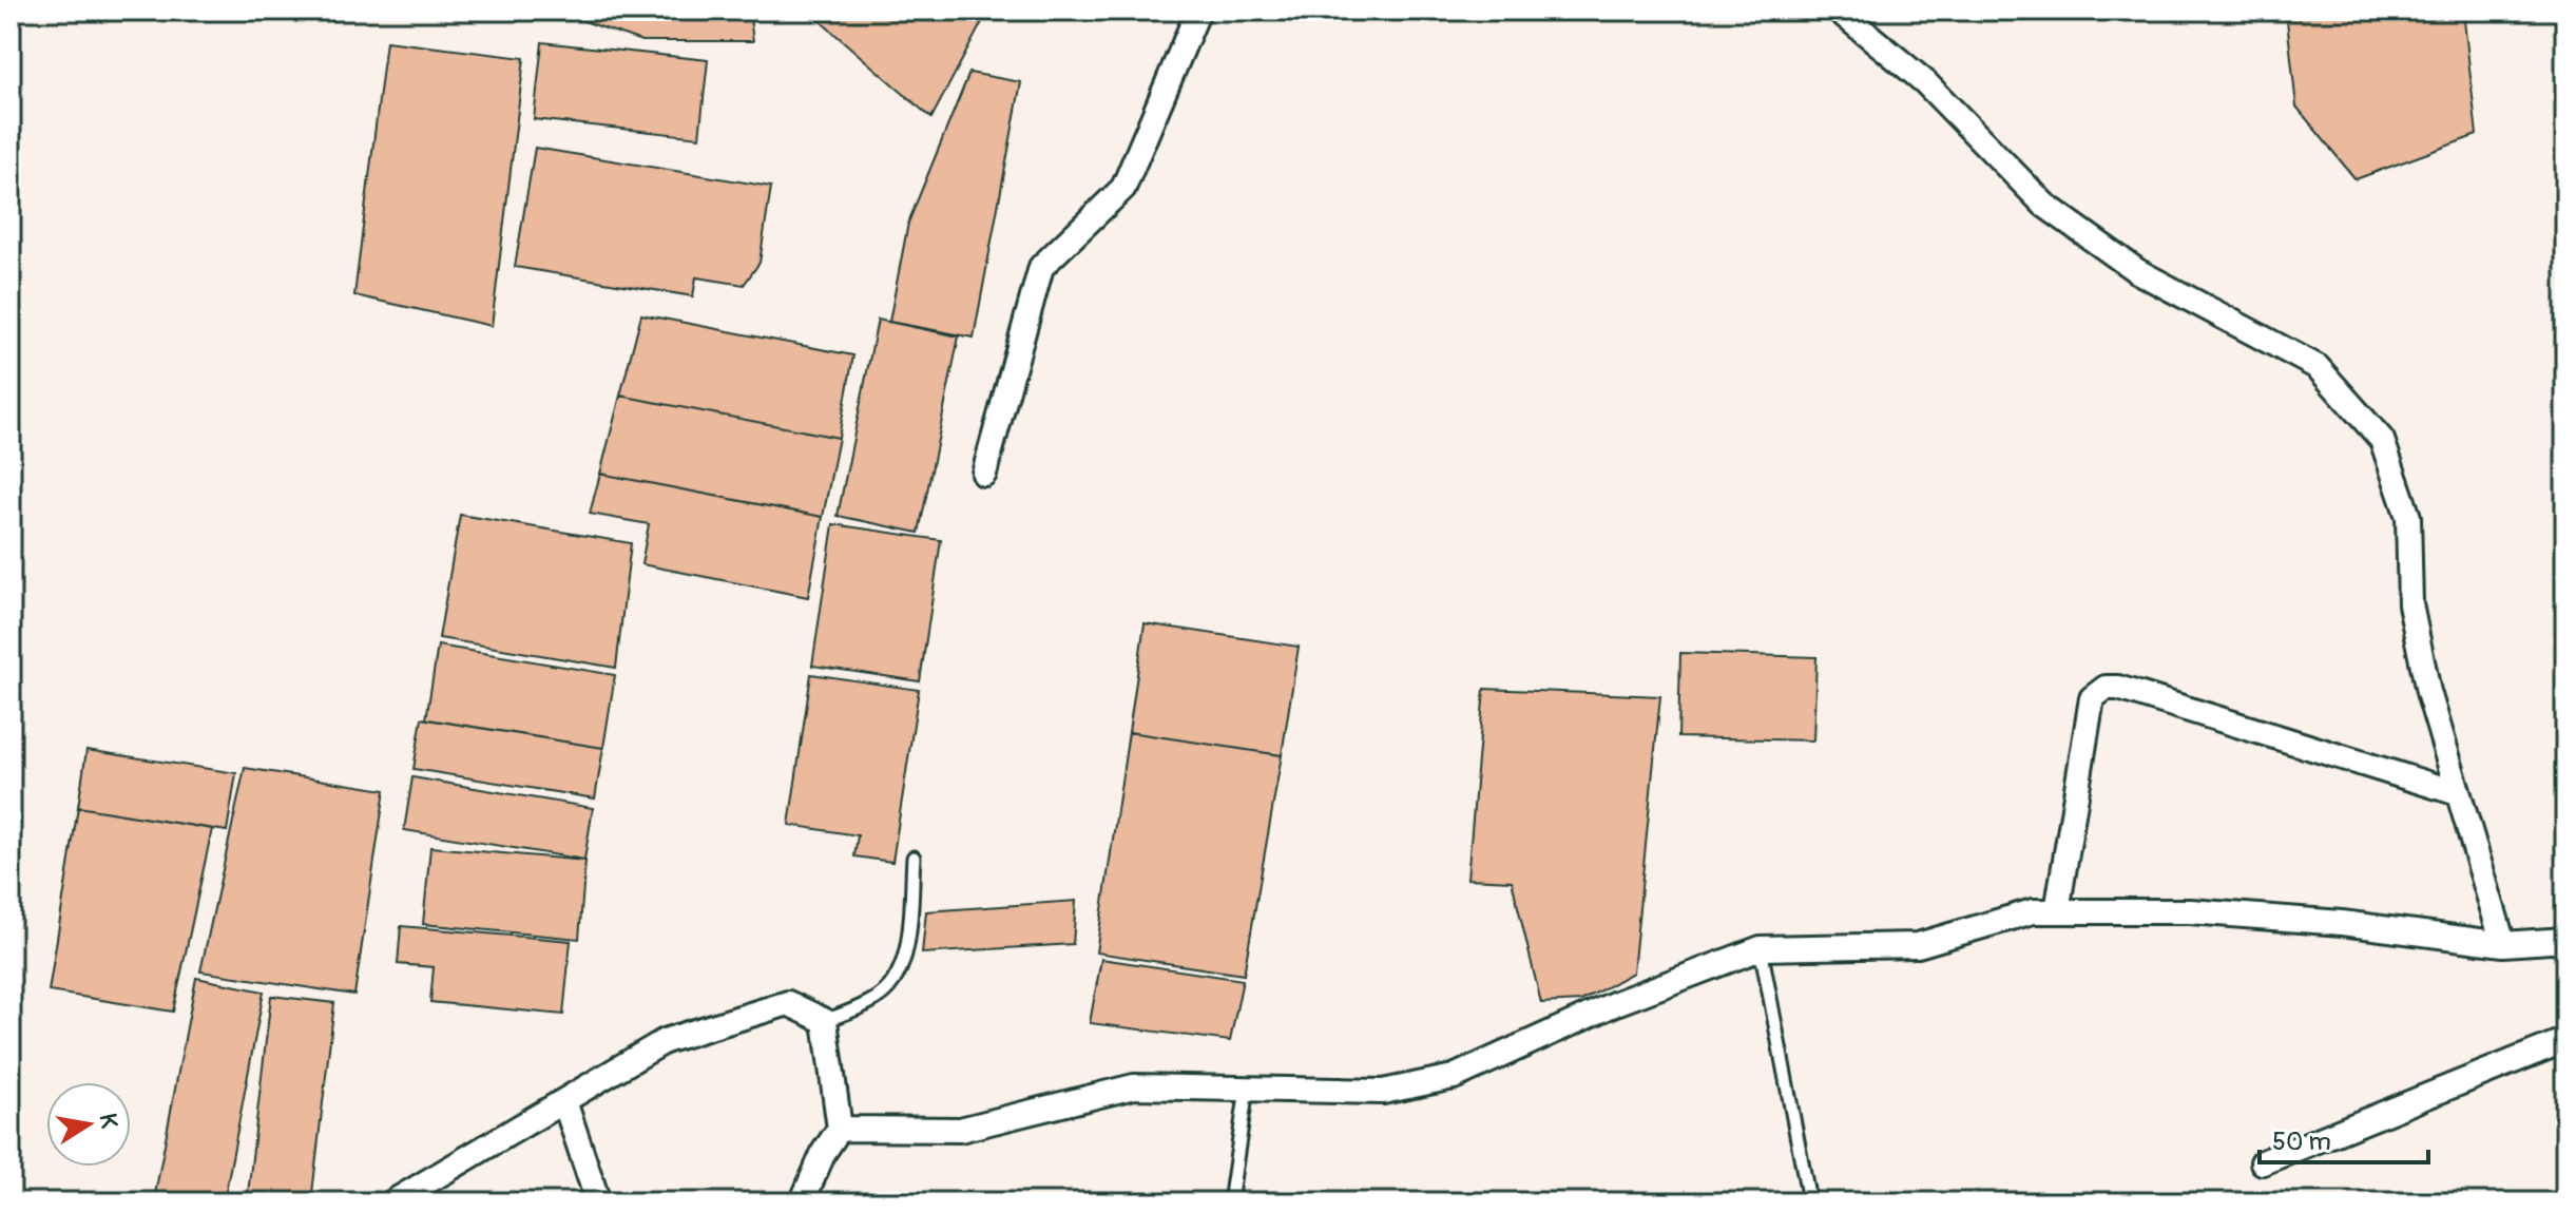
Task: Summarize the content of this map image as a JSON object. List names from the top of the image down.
{
  "scale_bar": "50 m",
  "north": "right"
}
